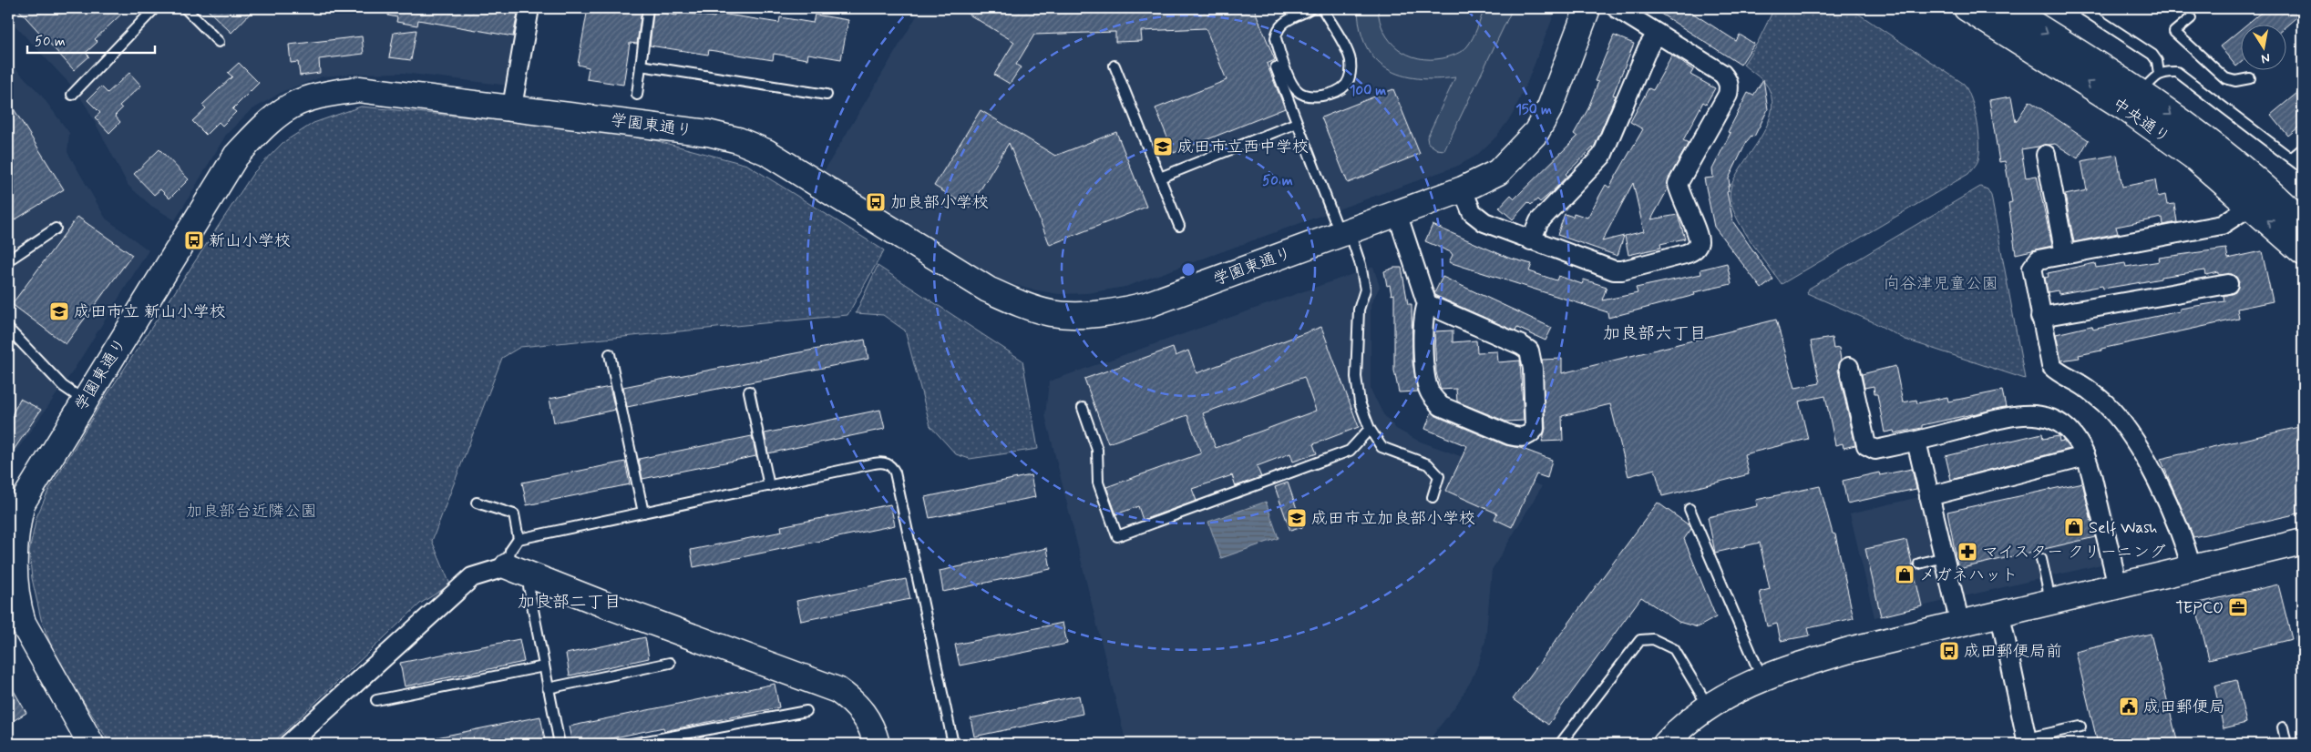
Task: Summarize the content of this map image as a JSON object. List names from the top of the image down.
{
  "streets": {
    "street": ["中央通り", "学園東通り"]
  },
  "districts": ["加良部六丁目", "加良部二丁目"],
  "parks": ["向谷津児童公園", "加良部台近隣公園"],
  "places": {
    "school or university": ["成田市立西中学校", "成田市立 新山小学校", "成田市立加良部小学校"],
    "bus stop": ["加良部小学校", "新山小学校", "成田郵便局前"],
    "shop": ["Self Wash", "メガネハット"],
    "pharmacy": ["マイスター クリーニング"],
    "office": ["TEPCO"],
    "public building": ["成田郵便局"]
  },
  "scale_bar": "50 m",
  "north": "bottom",
  "rings": ["100 m", "150 m", "50 m"]
}
